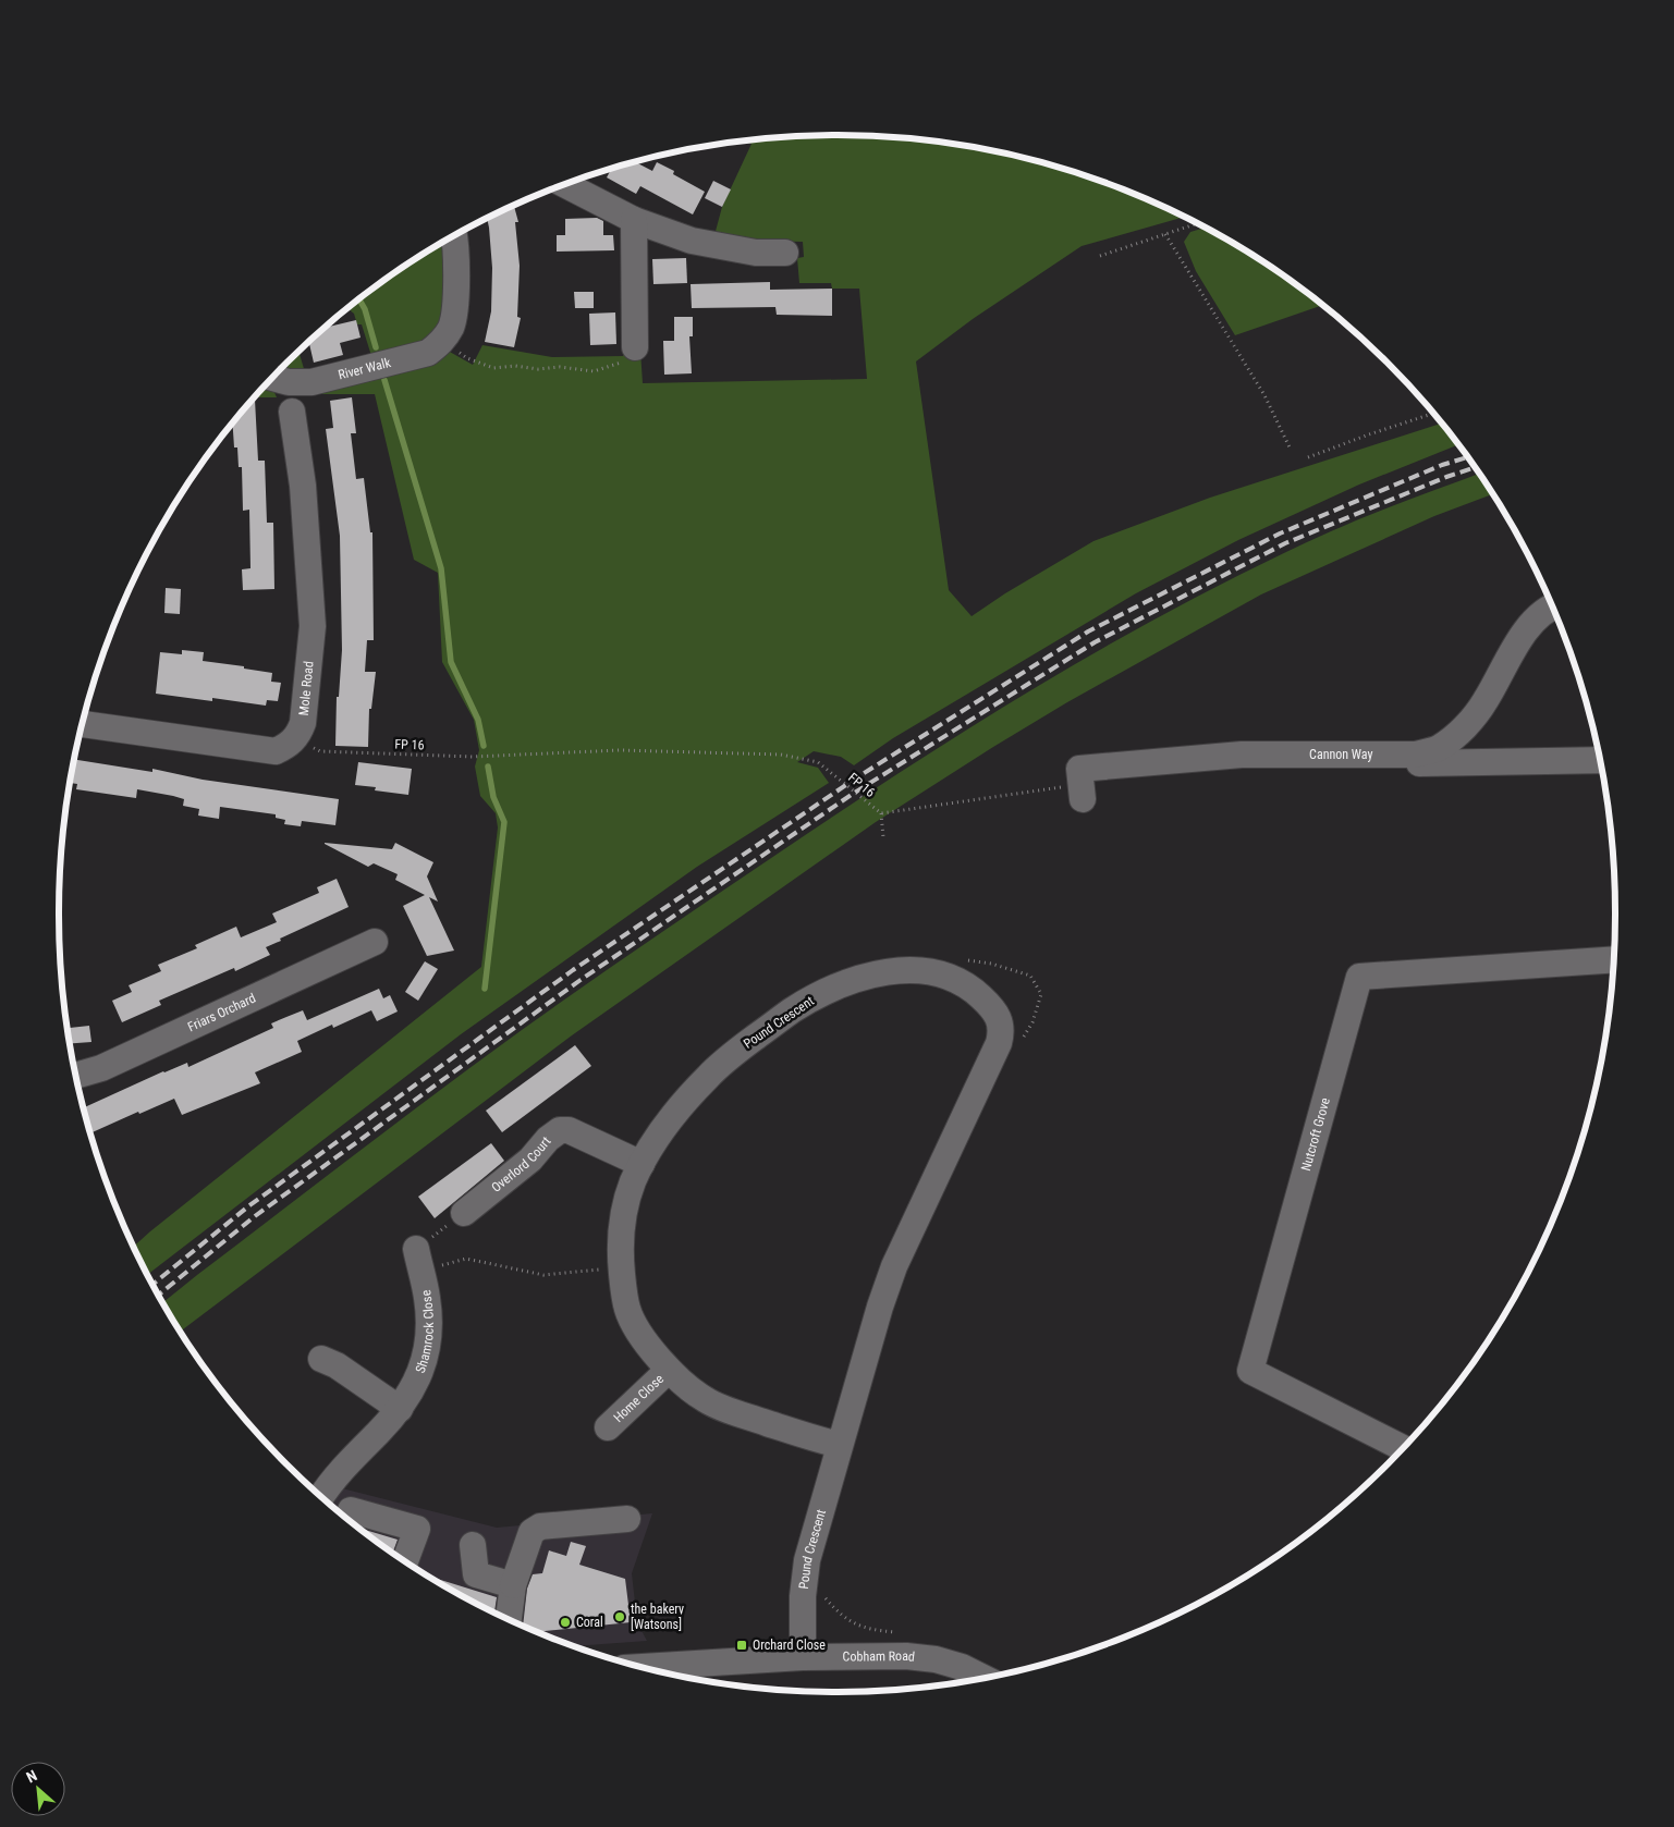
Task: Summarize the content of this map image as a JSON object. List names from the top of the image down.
{
  "streets": {
    "street": [
      "River Walk",
      "Mole Road",
      "Cannon Way",
      "Friars Orchard",
      "Pound Crescent",
      "Nutcroft Grove",
      "Overlord Court",
      "Shamrock Close",
      "Home Close",
      "Cobham Road"
    ],
    "path": ["FP 16"]
  },
  "crossings": [
    ["Mole Road", "FP 16"],
    ["FP 16", "Cannon Way"],
    ["Pound Crescent", "Overlord Court"],
    ["Pound Crescent", "Home Close"],
    ["Pound Crescent", "Cobham Road"]
  ],
  "places": {
    "other": ["the bakery [Watsons]", "Coral"],
    "transit": ["Orchard Close"]
  },
  "north": "top left"
}
